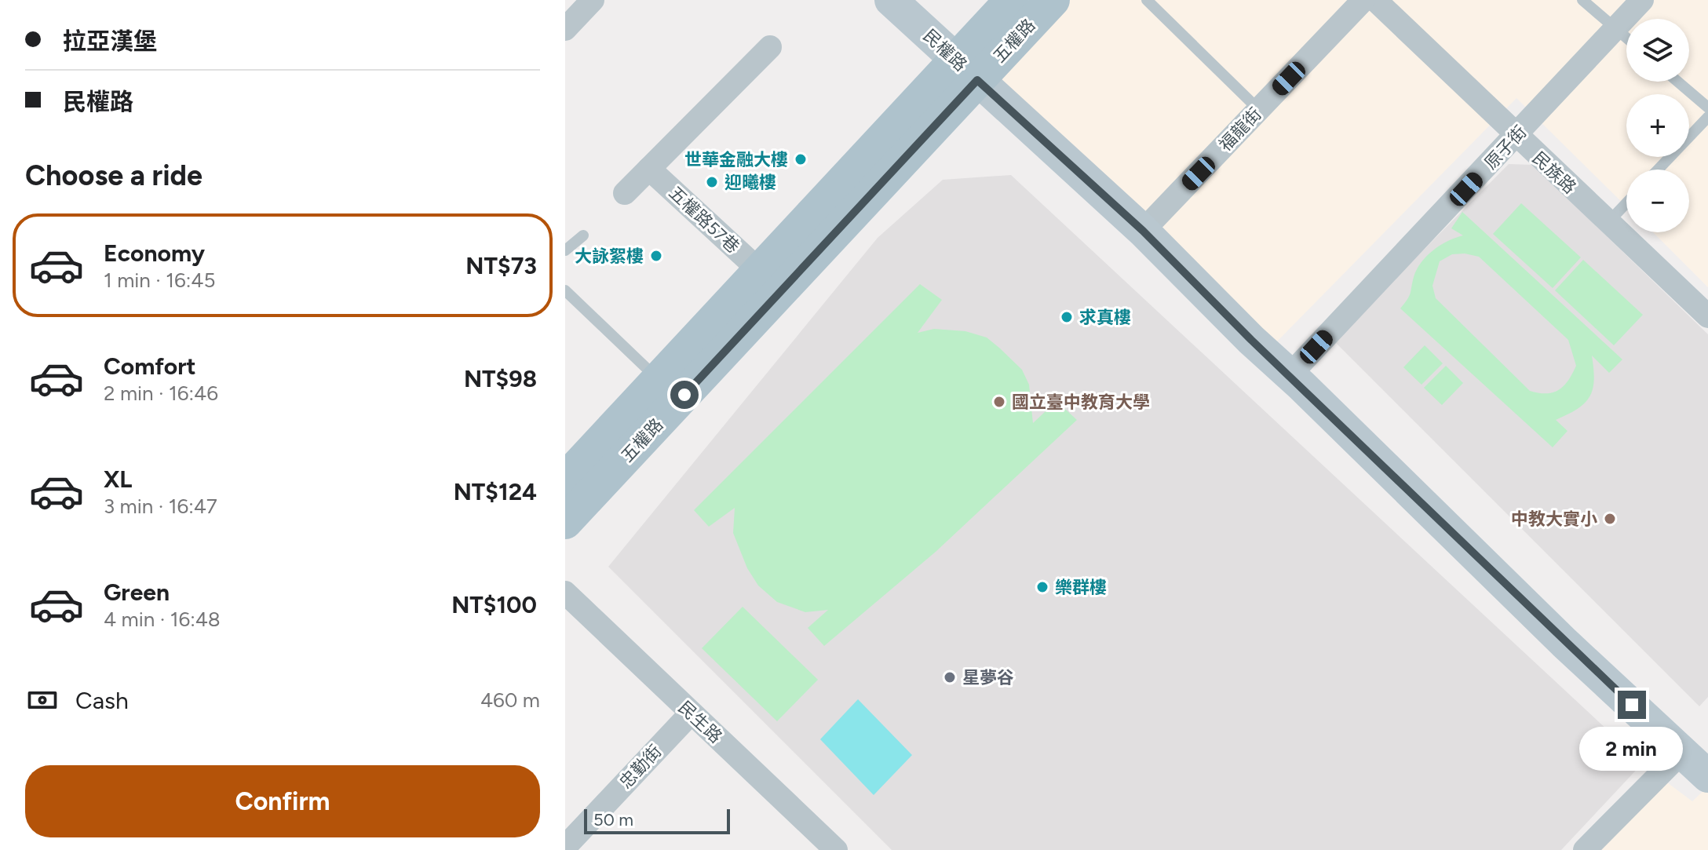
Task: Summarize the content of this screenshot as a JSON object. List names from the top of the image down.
{
  "streets": {
    "main road": ["五權路", "民權路"],
    "street": [
      "福龍街",
      "原子街",
      "民族路",
      "五權路57巷",
      "民生路",
      "忠勤街"
    ]
  },
  "crossings": [
    ["五權路", "民權路"],
    ["五權路", "五權路57巷"],
    ["民權路", "福龍街"],
    ["民權路", "原子街"],
    ["原子街", "民族路"],
    ["民生路", "忠勤街"]
  ],
  "places": [
    "世華金融大樓",
    "迎曦樓",
    "大詠絮樓",
    "求真樓",
    "國立臺中教育大學",
    "中教大實小",
    "樂群樓",
    "星夢谷"
  ],
  "scale_bar": "50 m",
  "page": {
    "banner": ["拉亞漢堡", "民權路"],
    "map_buttons": ["+", "−"],
    "heading": "Choose a ride",
    "list": [
      {
        "name": "Economy",
        "note": "1 min · 16:45",
        "value": "NT$73"
      },
      {
        "name": "Comfort",
        "note": "2 min · 16:46",
        "value": "NT$98"
      },
      {
        "name": "XL",
        "note": "3 min · 16:47",
        "value": "NT$124"
      },
      {
        "name": "Green",
        "note": "4 min · 16:48",
        "value": "NT$100"
      }
    ],
    "pay": ["Cash", "460 m"],
    "bubble": "2 min",
    "buttons": "Confirm",
    "scale": "50 m"
  }
}
